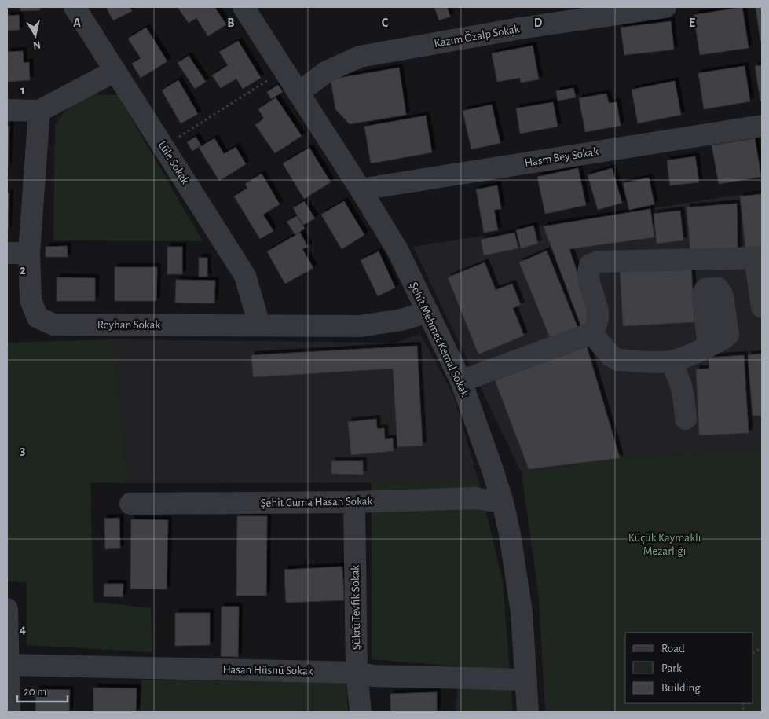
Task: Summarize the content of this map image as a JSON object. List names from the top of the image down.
{
  "streets": {
    "street": [
      "Kazım Özalp Sokak",
      "Hasm Bey Sokak",
      "Lüle Sokak",
      "Reyhan Sokak",
      "Şehit Mehmet Kemal Sokak",
      "Şehit Cuma Hasan Sokak",
      "Şükrü Tevfik Sokak",
      "Hasan Hüsnü Sokak"
    ]
  },
  "crossings": [
    ["Kazım Özalp Sokak", "Şehit Mehmet Kemal Sokak"],
    ["Hasm Bey Sokak", "Şehit Mehmet Kemal Sokak"],
    ["Lüle Sokak", "Reyhan Sokak"],
    ["Reyhan Sokak", "Şehit Mehmet Kemal Sokak"],
    ["Şehit Mehmet Kemal Sokak", "Şehit Cuma Hasan Sokak"],
    ["Şehit Mehmet Kemal Sokak", "Hasan Hüsnü Sokak"],
    ["Şehit Cuma Hasan Sokak", "Şükrü Tevfik Sokak"],
    ["Şükrü Tevfik Sokak", "Hasan Hüsnü Sokak"]
  ],
  "parks": ["Küçük Kaymaklı Mezarlığı"],
  "legend": ["Road", "Park", "Building"],
  "scale_bar": "20 m",
  "north": "bottom",
  "grid": {
    "columns": [
      "A",
      "B",
      "C",
      "D",
      "E"
    ],
    "rows": [
      "1",
      "2",
      "3",
      "4"
    ]
  }
}
